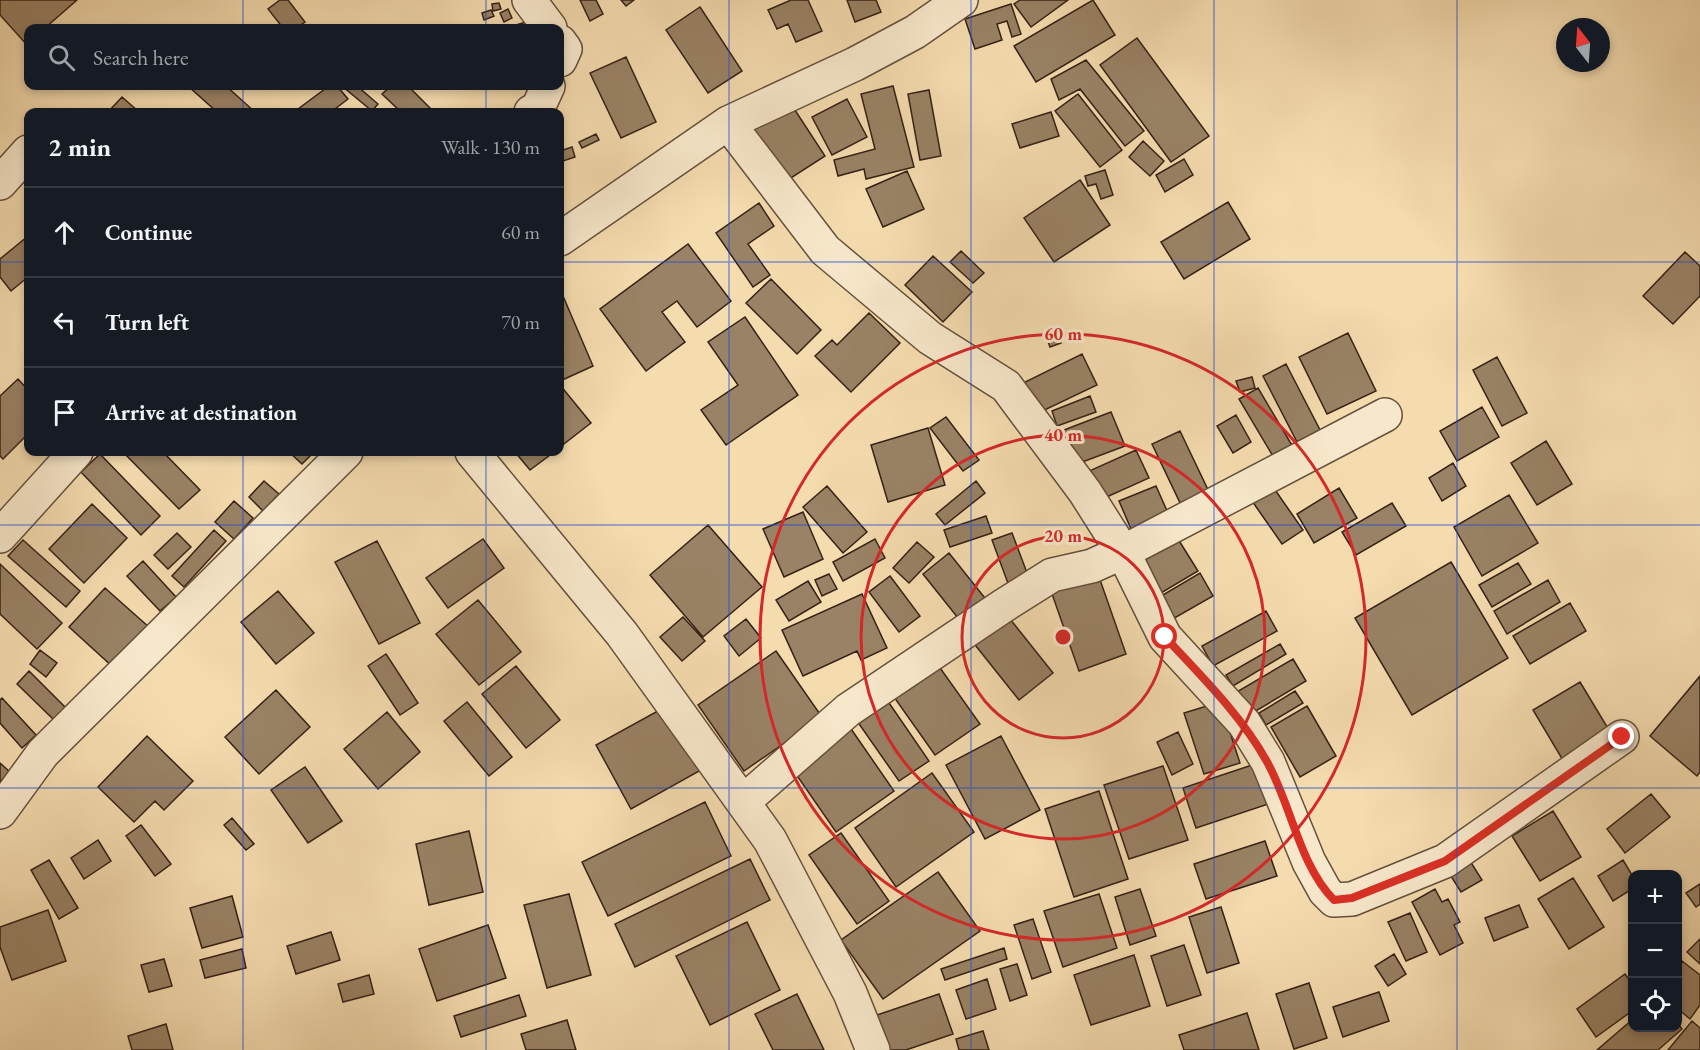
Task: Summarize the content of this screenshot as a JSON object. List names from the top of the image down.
{
  "north": "top",
  "page": {
    "search": "Search here",
    "heading": ["2 min", "Walk · 130 m"],
    "list": [
      ["Continue", "60 m"],
      ["Turn left", "70 m"],
      "Arrive at destination"
    ],
    "map_buttons": ["+", "−"]
  },
  "rings": ["60 m", "40 m", "20 m"]
}
